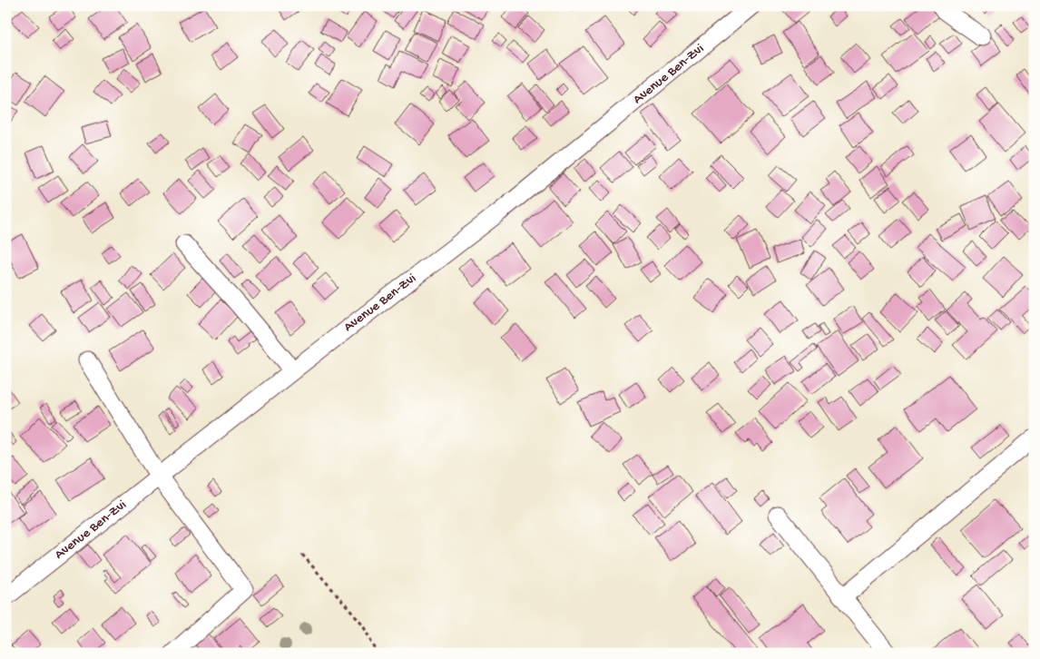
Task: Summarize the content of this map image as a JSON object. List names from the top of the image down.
{
  "streets": {
    "street": ["Avenue Ben-Zvi"]
  }
}
